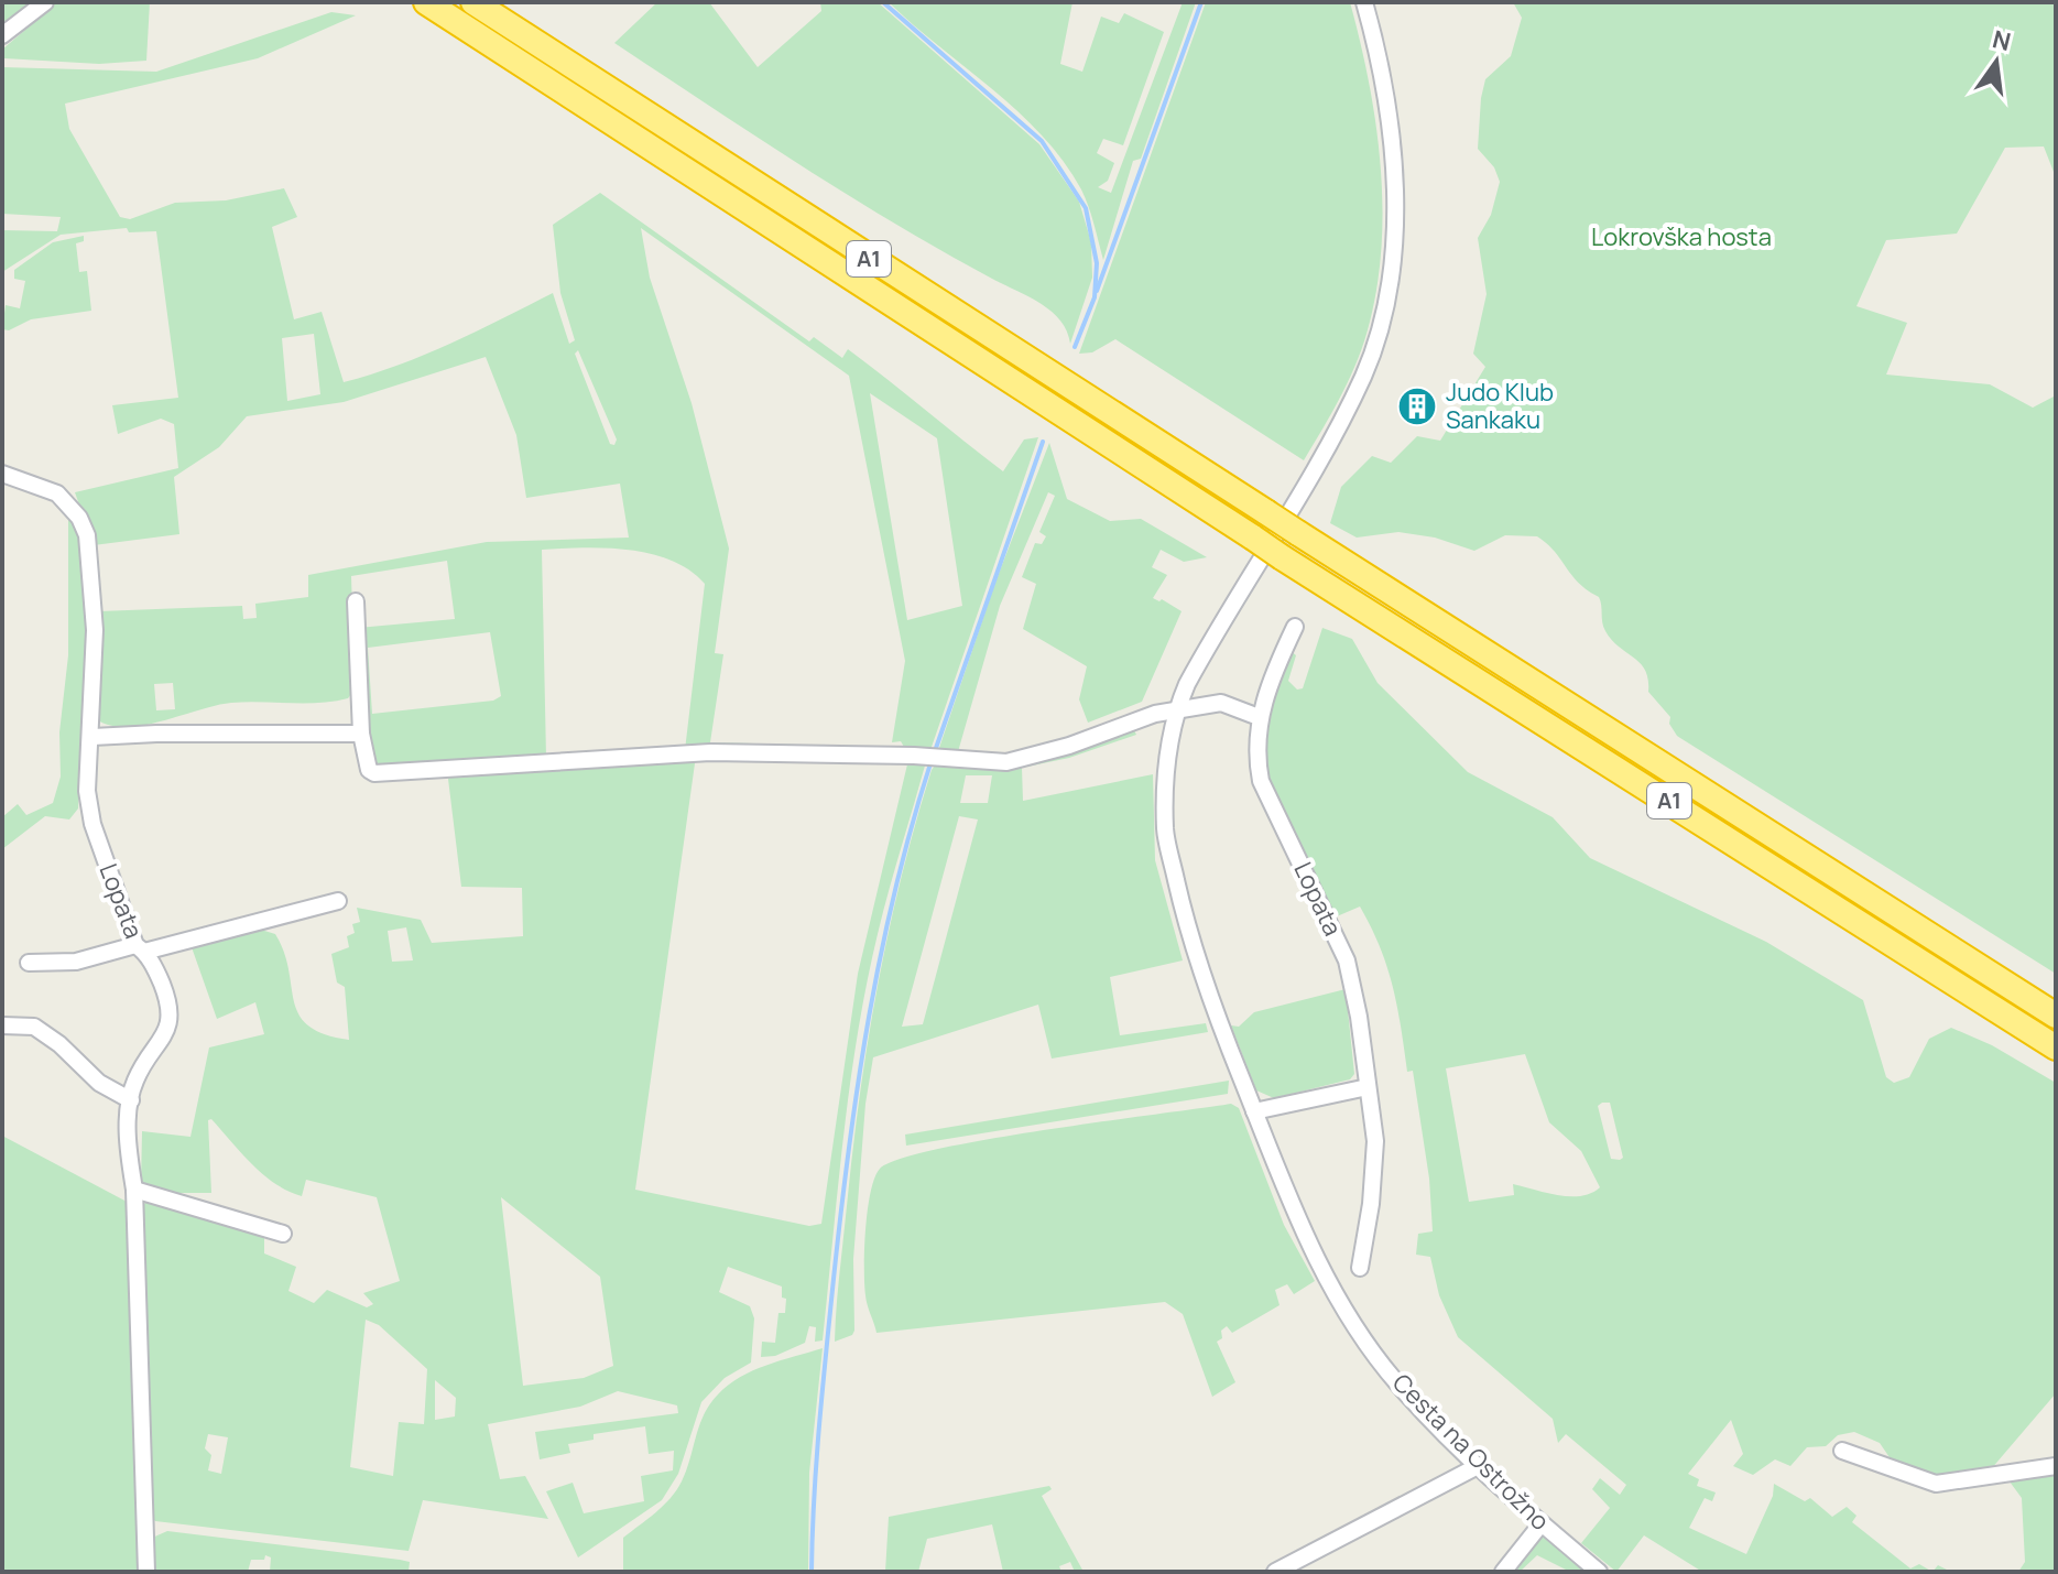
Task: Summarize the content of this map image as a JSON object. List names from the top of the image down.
{
  "streets": {
    "highway": ["A1"],
    "street": ["Lopata", "Cesta na Ostrožno"]
  },
  "parks": ["Lokrovška hosta"],
  "places": {
    "building": ["Judo Klub Sankaku"]
  },
  "north": "top"
}
